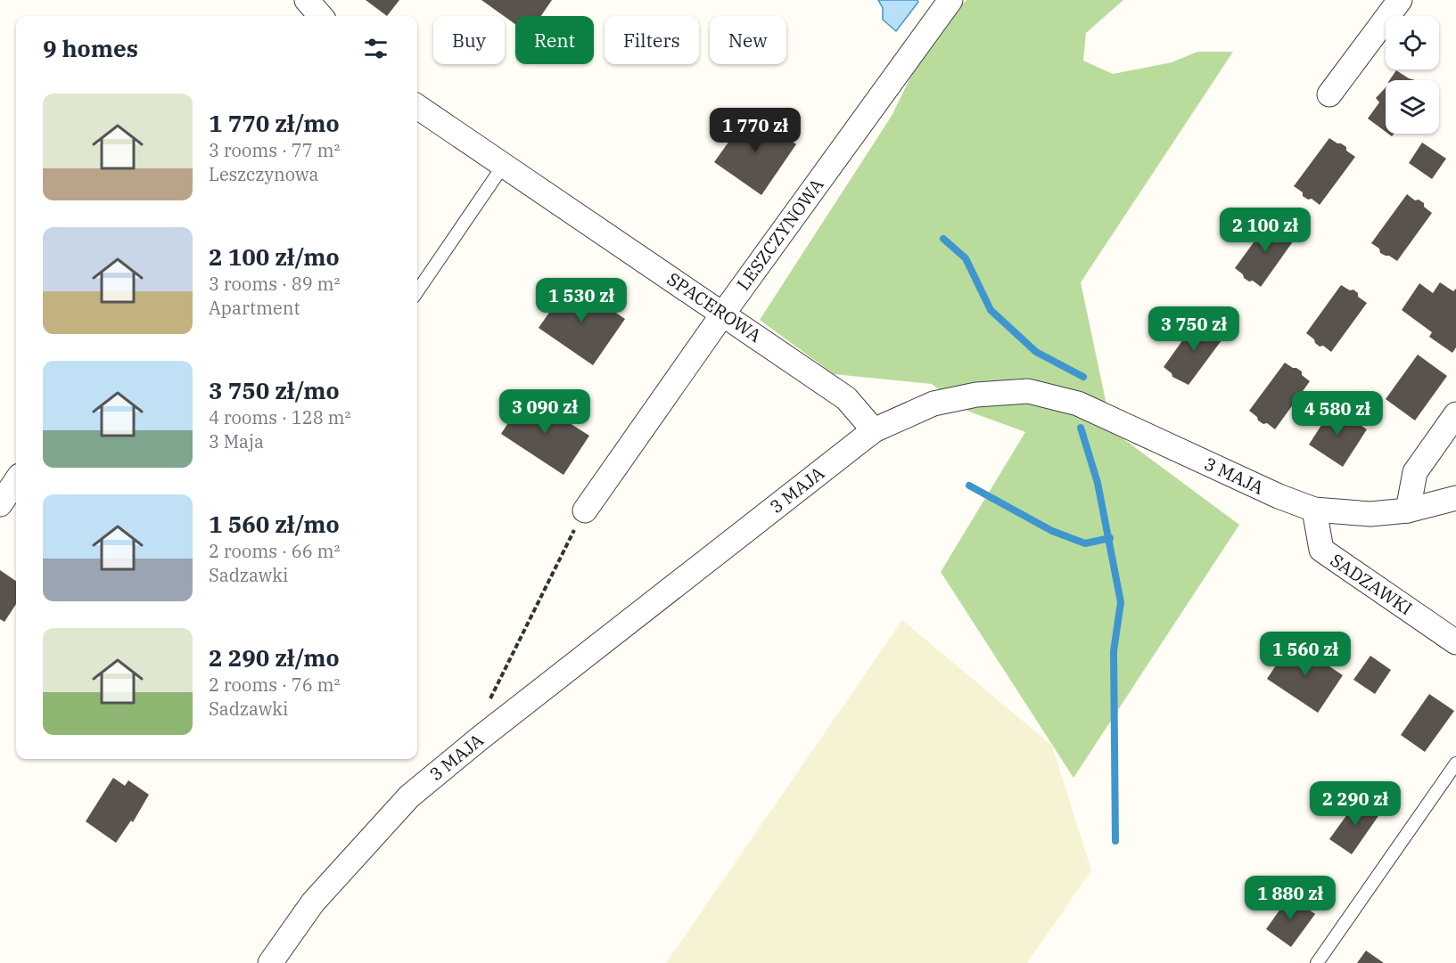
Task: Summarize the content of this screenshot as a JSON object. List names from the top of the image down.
{
  "streets": {
    "street": [
      "LESZCZYNOWA",
      "SPACEROWA",
      "3 MAJA",
      "SADZAWKI"
    ]
  },
  "crossings": [
    ["LESZCZYNOWA", "SPACEROWA"],
    ["SPACEROWA", "3 MAJA"],
    ["3 MAJA", "SADZAWKI"]
  ],
  "page": {
    "chip": [
      "Buy",
      "Rent",
      "Filters",
      "New"
    ],
    "heading": "9 homes",
    "list": [
      {
        "name": "1 770 zł/mo",
        "note": "3 rooms · 77 m² · Leszczynowa"
      },
      {
        "name": "2 100 zł/mo",
        "note": "3 rooms · 89 m² · Apartment"
      },
      {
        "name": "3 750 zł/mo",
        "note": "4 rooms · 128 m² · 3 Maja"
      },
      {
        "name": "1 560 zł/mo",
        "note": "2 rooms · 66 m² · Sadzawki"
      },
      {
        "name": "2 290 zł/mo",
        "note": "2 rooms · 76 m² · Sadzawki"
      }
    ],
    "price": [
      "1 770 zł",
      "2 100 zł",
      "1 530 zł",
      "3 750 zł",
      "3 090 zł",
      "4 580 zł",
      "1 560 zł",
      "2 290 zł",
      "1 880 zł"
    ]
  }
}
